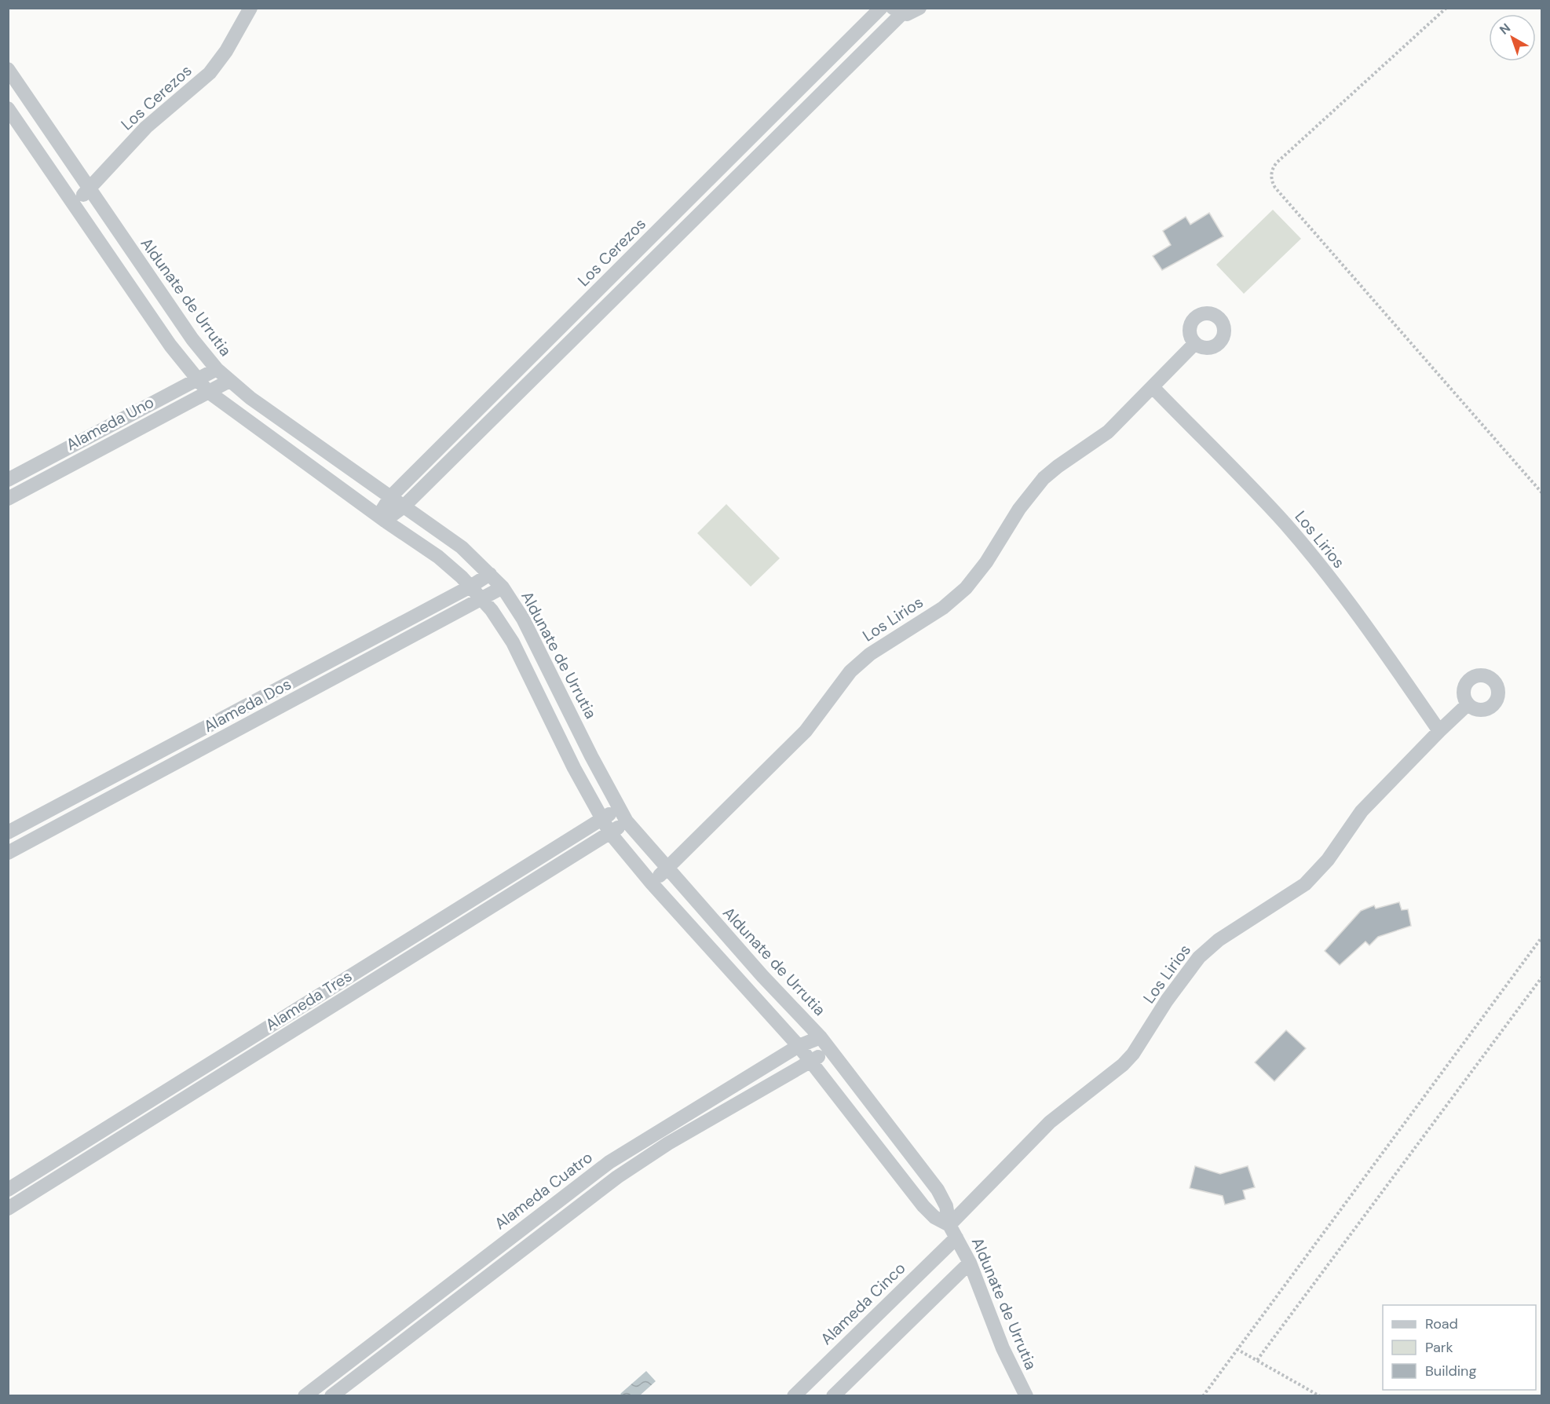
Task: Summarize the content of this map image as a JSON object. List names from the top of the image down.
{
  "streets": {
    "street": [
      "Los Cerezos",
      "Aldunate de Urrutia",
      "Alameda Uno",
      "Los Lirios",
      "Alameda Dos",
      "Alameda Tres",
      "Alameda Cuatro",
      "Alameda Cinco"
    ]
  },
  "crossings": [
    ["Los Cerezos", "Aldunate de Urrutia"],
    ["Aldunate de Urrutia", "Alameda Uno"],
    ["Aldunate de Urrutia", "Los Lirios"],
    ["Aldunate de Urrutia", "Alameda Dos"],
    ["Aldunate de Urrutia", "Alameda Tres"],
    ["Aldunate de Urrutia", "Alameda Cuatro"],
    ["Aldunate de Urrutia", "Alameda Cinco"],
    ["Los Lirios", "Alameda Cinco"]
  ],
  "legend": ["Road", "Park", "Building"],
  "north": "top left"
}
